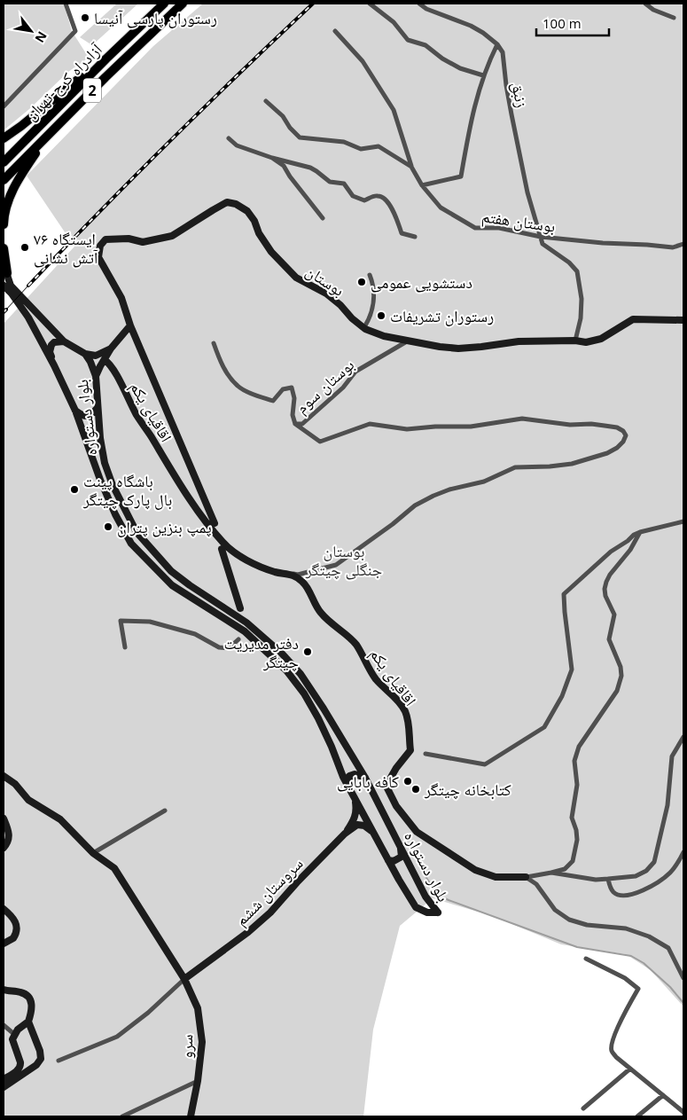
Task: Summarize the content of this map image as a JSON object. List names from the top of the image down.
{
  "streets": {
    "highway": ["آزادراه کرج-تهران", "2"],
    "street": [
      "زنبق",
      "بوستان هفتم",
      "بوستان",
      "بوستان سوم",
      "اقاقیای یکم",
      "بلوار دستواره",
      "سروستان ششم",
      "سرو"
    ]
  },
  "crossings": [
    ["زنبق", "بوستان هفتم"],
    ["بوستان", "بوستان سوم"],
    ["سروستان ششم", "سرو"]
  ],
  "parks": ["بوستان جنگلی چیتگر"],
  "places": [
    "رستوران پارسی آنیسا",
    "ایستگاه ۷۶ آتش نشانی",
    "دستشویی عمومی",
    "رستوران تشریفات",
    "باشگاه پینت بال پارک چیتگر",
    "پمپ بنزین پتران",
    "دفتر مدیریت چیتگر",
    "کافه بابایی",
    "کتابخانه چیتگر"
  ],
  "scale_bar": "100 m",
  "north": "bottom right"
}
